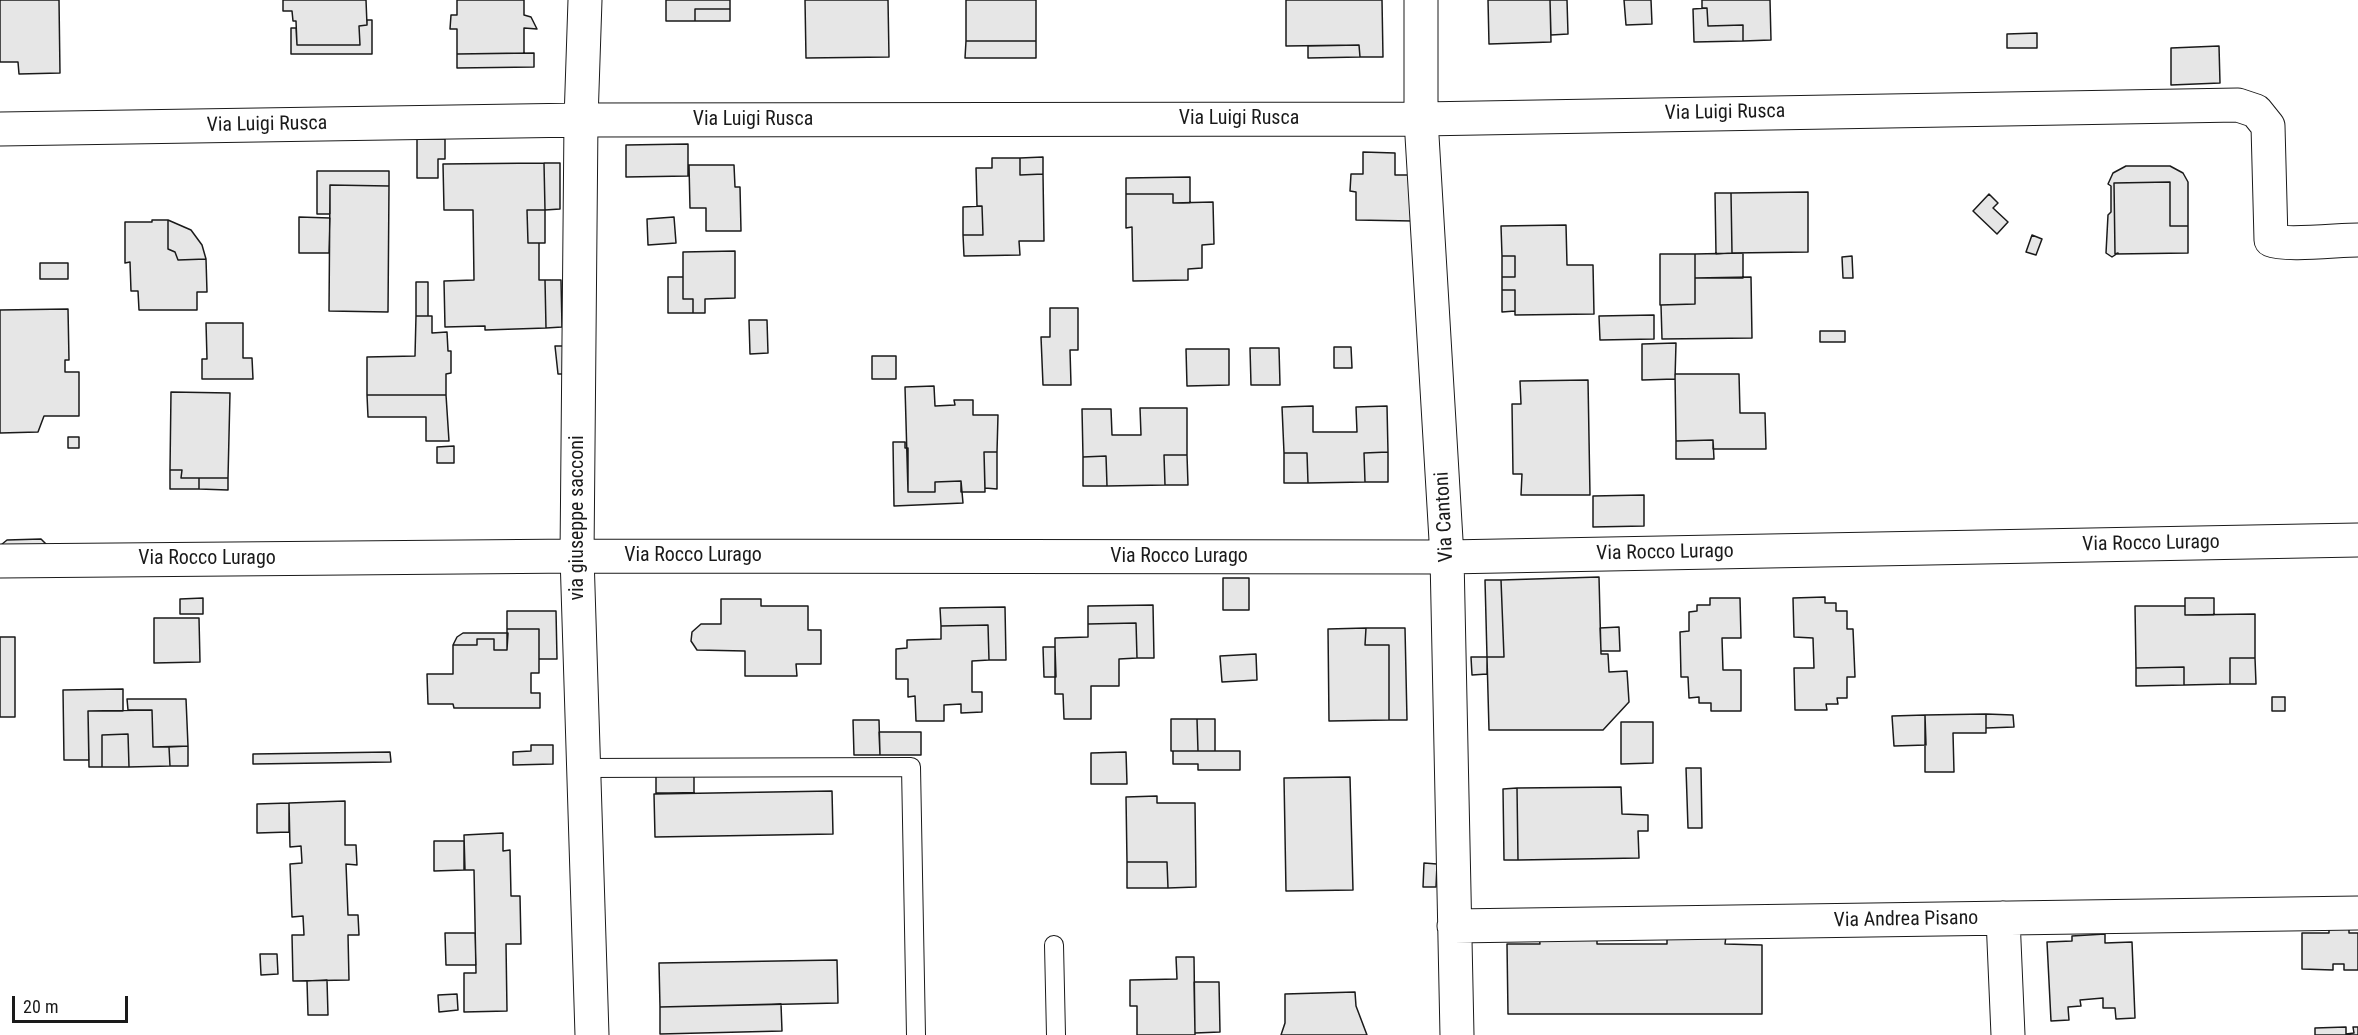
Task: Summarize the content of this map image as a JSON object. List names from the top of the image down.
{
  "streets": {
    "street": [
      "Via Luigi Rusca",
      "Via Cantoni",
      "via giuseppe sacconi",
      "Via Rocco Lurago",
      "Via Andrea Pisano"
    ]
  },
  "crossings": [
    ["Via Luigi Rusca", "Via Cantoni"],
    ["Via Luigi Rusca", "via giuseppe sacconi"],
    ["Via Cantoni", "Via Rocco Lurago"],
    ["Via Cantoni", "Via Andrea Pisano"],
    ["via giuseppe sacconi", "Via Rocco Lurago"]
  ],
  "scale_bar": "20 m"
}
